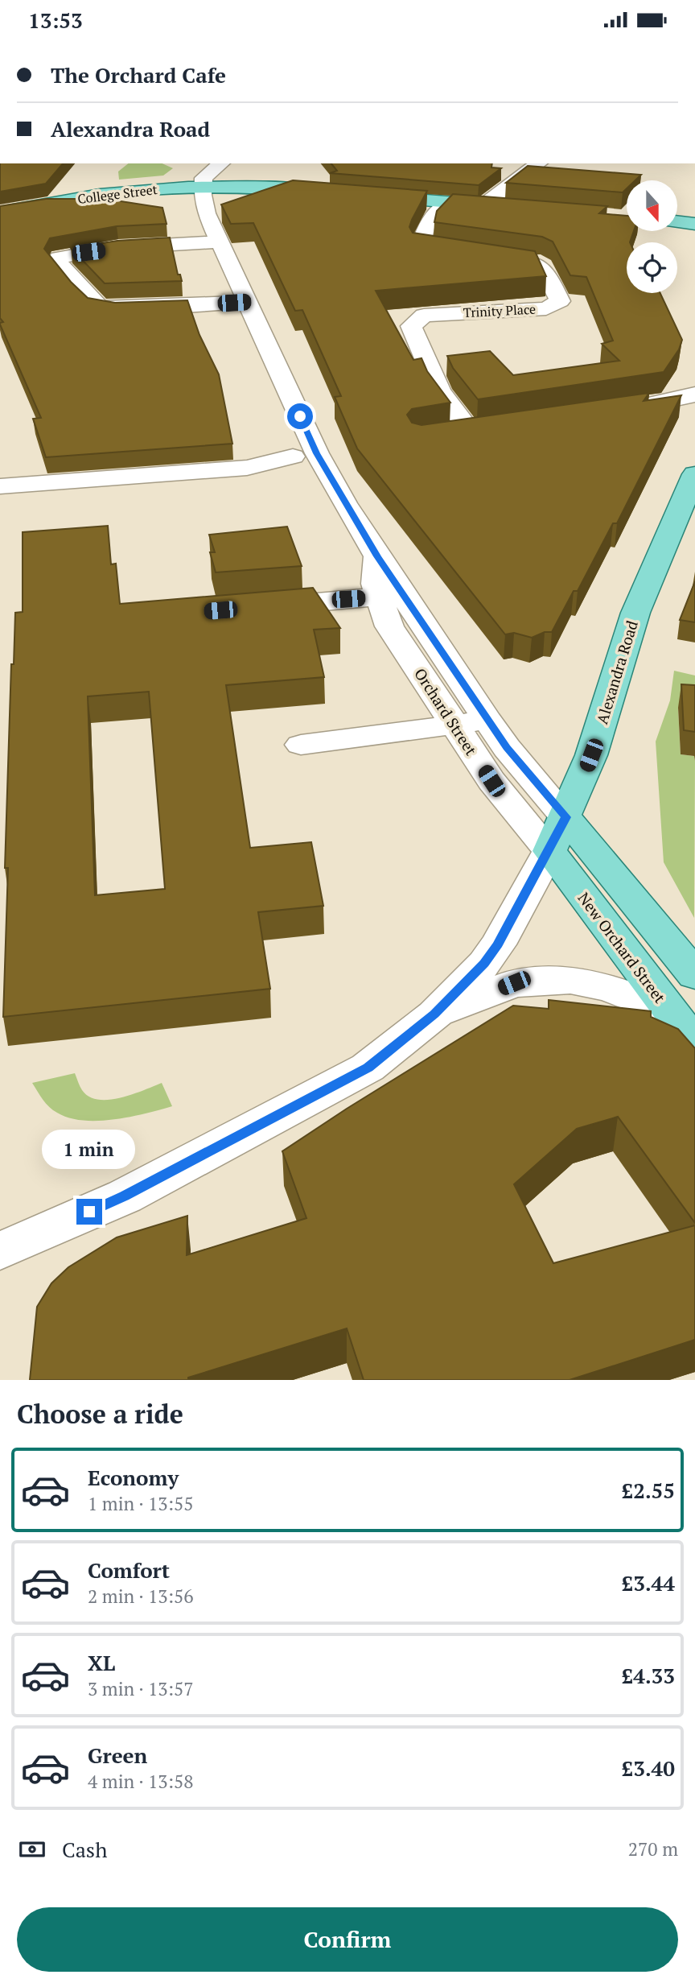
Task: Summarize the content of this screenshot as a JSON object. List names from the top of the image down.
{
  "streets": {
    "main road": ["College Street", "Alexandra Road", "New Orchard Street"],
    "street": ["Trinity Place", "Orchard Street"]
  },
  "crossings": [
    ["College Street", "Orchard Street"],
    ["Alexandra Road", "Orchard Street"],
    ["Alexandra Road", "New Orchard Street"],
    ["Orchard Street", "New Orchard Street"]
  ],
  "north": "bottom",
  "page": {
    "status": "13:53",
    "banner": ["The Orchard Cafe", "Alexandra Road"],
    "bubble": "1 min",
    "heading": "Choose a ride",
    "list": [
      {
        "name": "Economy",
        "note": "1 min · 13:55",
        "value": "£2.55"
      },
      {
        "name": "Comfort",
        "note": "2 min · 13:56",
        "value": "£3.44"
      },
      {
        "name": "XL",
        "note": "3 min · 13:57",
        "value": "£4.33"
      },
      {
        "name": "Green",
        "note": "4 min · 13:58",
        "value": "£3.40"
      }
    ],
    "pay": ["Cash", "270 m"],
    "buttons": "Confirm"
  }
}
